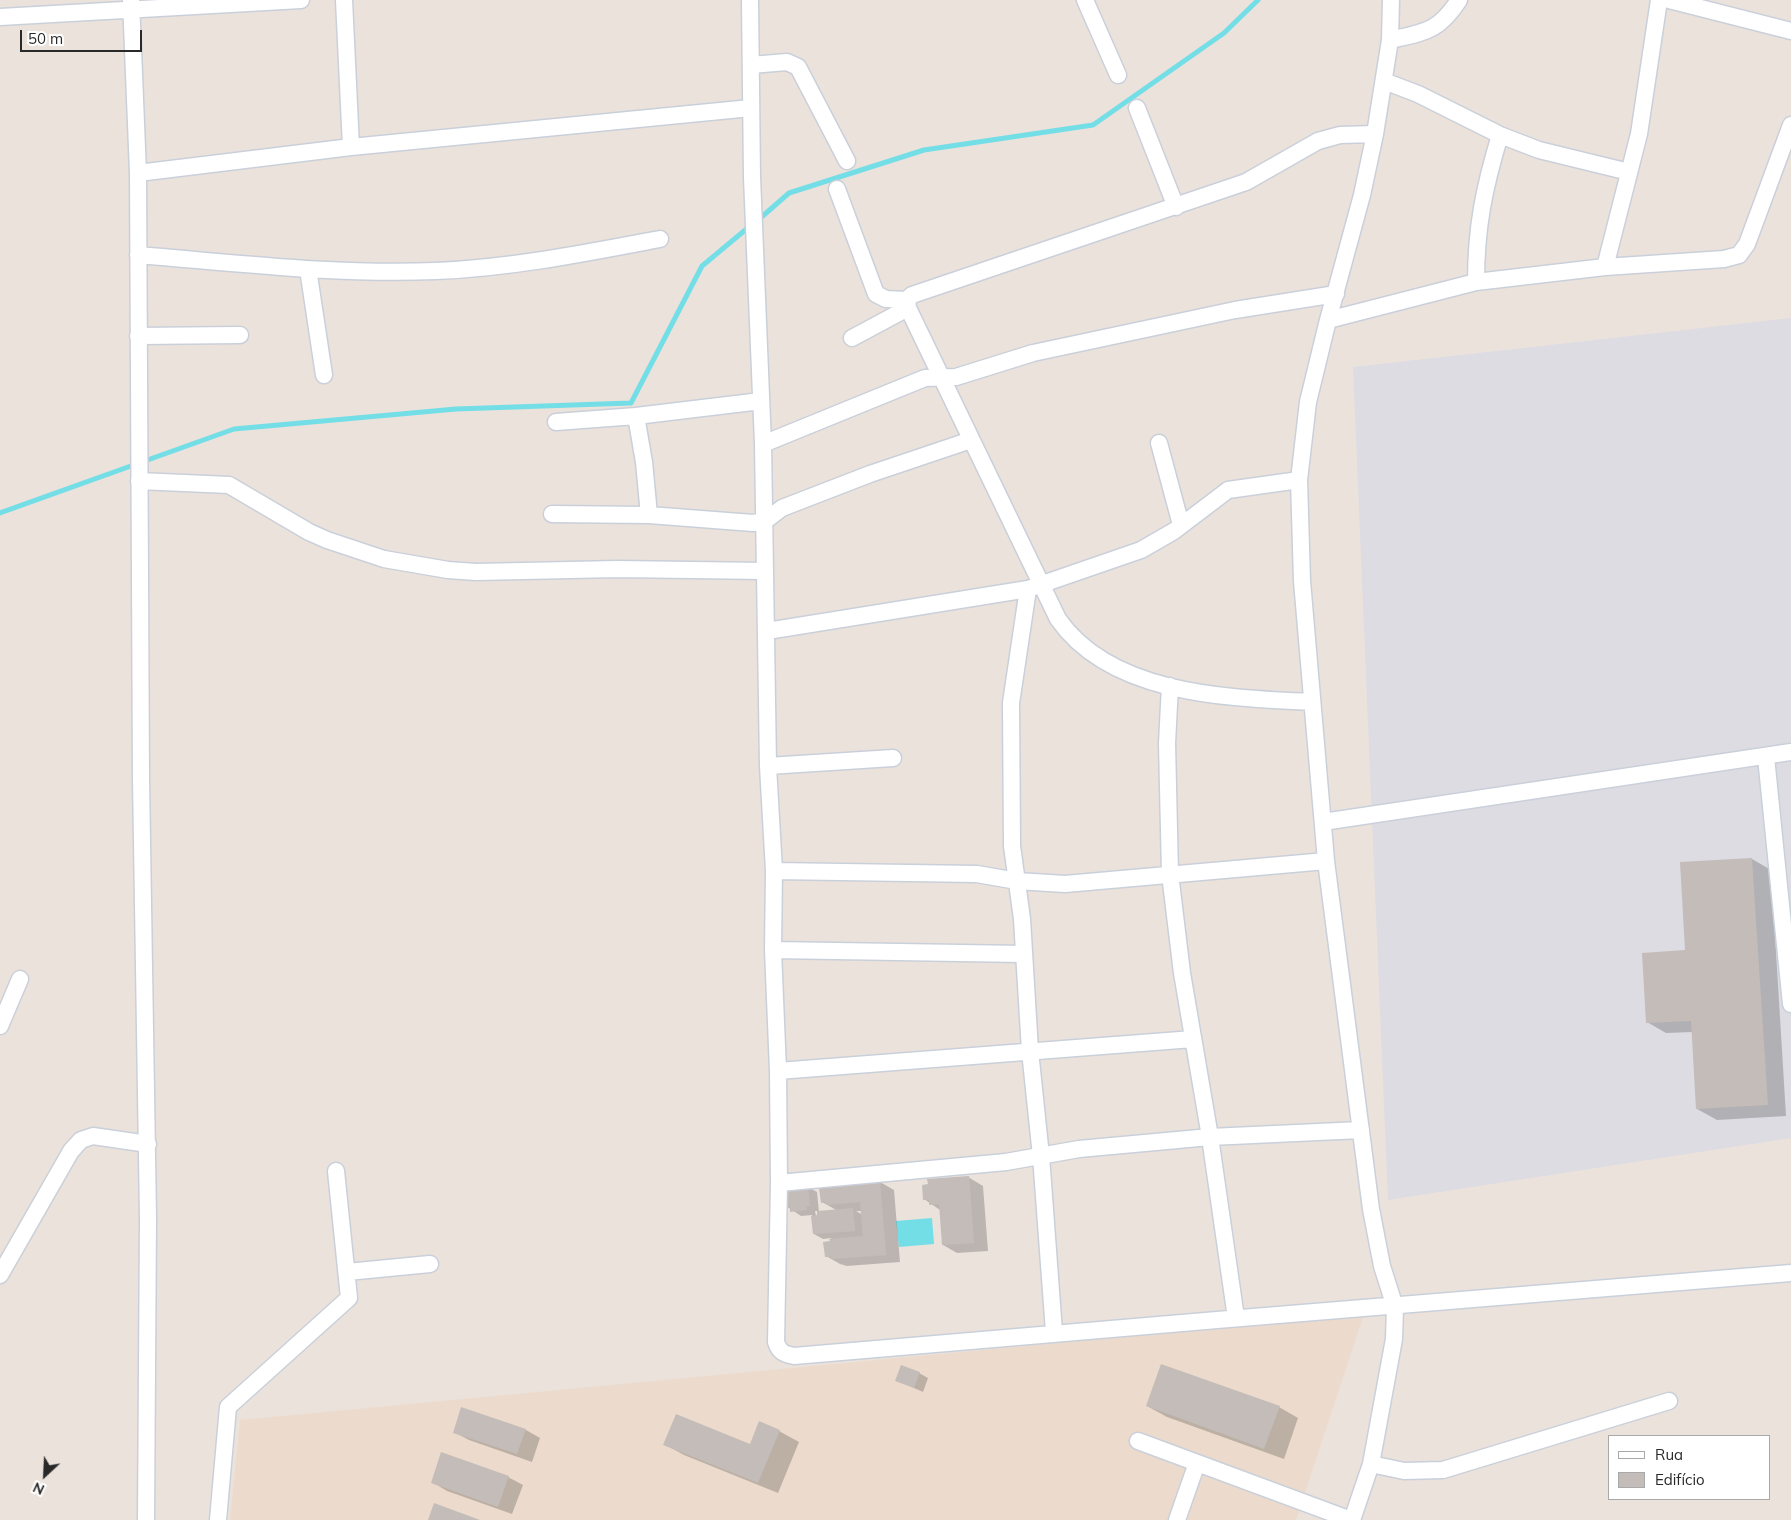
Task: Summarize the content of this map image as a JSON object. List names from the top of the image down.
{
  "legend": ["Rua", "Edifício"],
  "scale_bar": "50 m",
  "north": "bottom left"
}
